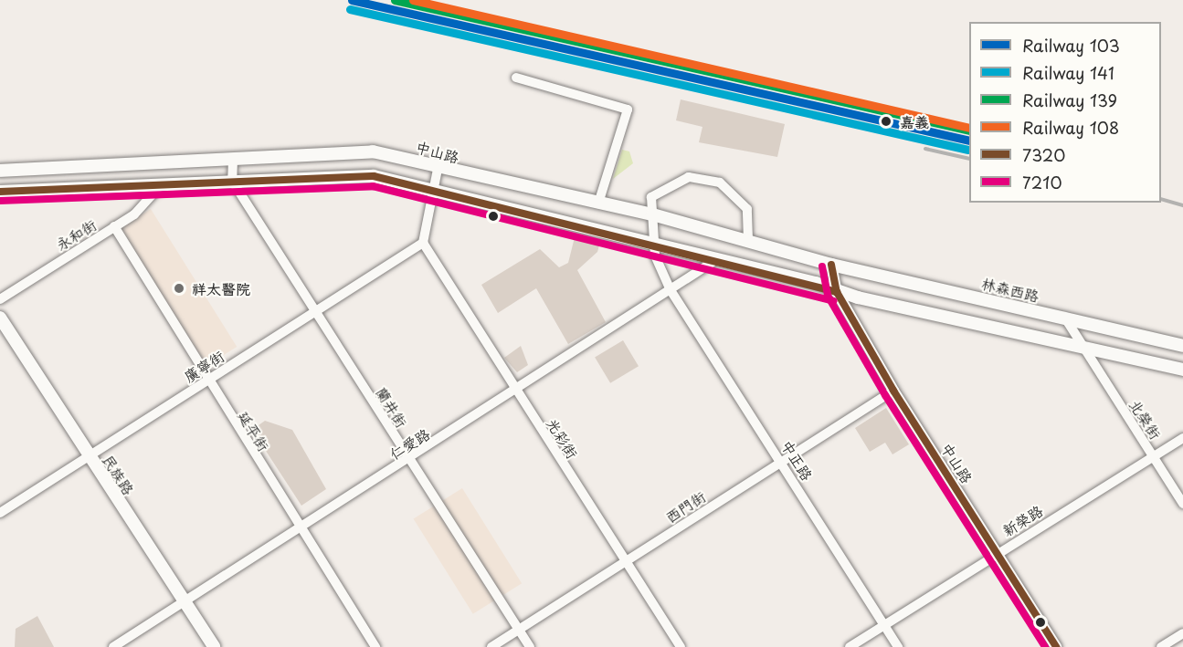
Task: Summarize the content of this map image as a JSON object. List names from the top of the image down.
{
  "streets": {
    "main road": ["中山路", "林森西路", "民族路"],
    "street": [
      "永和街",
      "廣寧街",
      "蘭井街",
      "北榮街",
      "延平街",
      "光彩街",
      "仁愛路",
      "中正路",
      "西門街",
      "新榮路"
    ]
  },
  "crossings": [
    ["中山路", "林森西路"],
    ["中山路", "中正路"],
    ["中山路", "西門街"],
    ["中山路", "新榮路"],
    ["永和街", "延平街"],
    ["林森西路", "北榮街"],
    ["廣寧街", "蘭井街"],
    ["廣寧街", "延平街"],
    ["廣寧街", "光彩街"],
    ["廣寧街", "民族路"],
    ["蘭井街", "仁愛路"],
    ["蘭井街", "西門街"],
    ["北榮街", "新榮路"],
    ["延平街", "仁愛路"],
    ["光彩街", "仁愛路"],
    ["光彩街", "西門街"],
    ["仁愛路", "中正路"],
    ["仁愛路", "民族路"],
    ["中正路", "西門街"],
    ["中正路", "新榮路"]
  ],
  "places": ["嘉義", "祥太醫院"],
  "lines": [
    "rail line 103",
    "rail line 139",
    "rail line 108",
    "rail line 141",
    "transit line 7320",
    "transit line 7210"
  ],
  "legend": [
    "Railway 103",
    "Railway 141",
    "Railway 139",
    "Railway 108",
    "7320",
    "7210"
  ]
}
